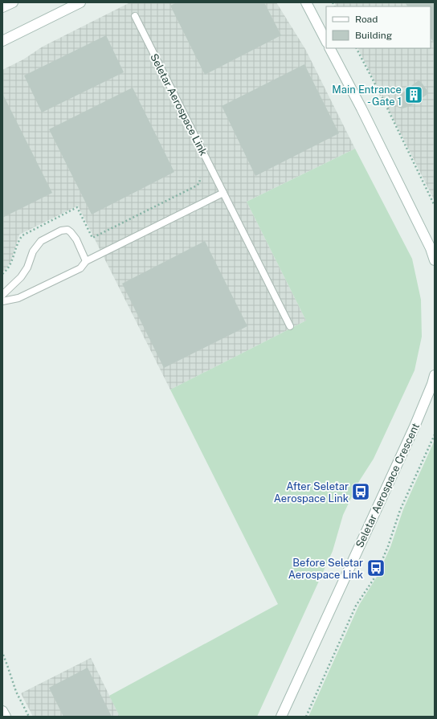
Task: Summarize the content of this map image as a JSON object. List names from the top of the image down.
{
  "streets": {
    "street": ["Seletar Aerospace Crescent"],
    "lane": ["Seletar Aerospace Link"]
  },
  "places": {
    "building": ["Main Entrance - Gate 1"],
    "bus stop": ["After Seletar Aerospace Link", "Before Seletar Aerospace Link"]
  },
  "legend": ["Road", "Building"]
}
